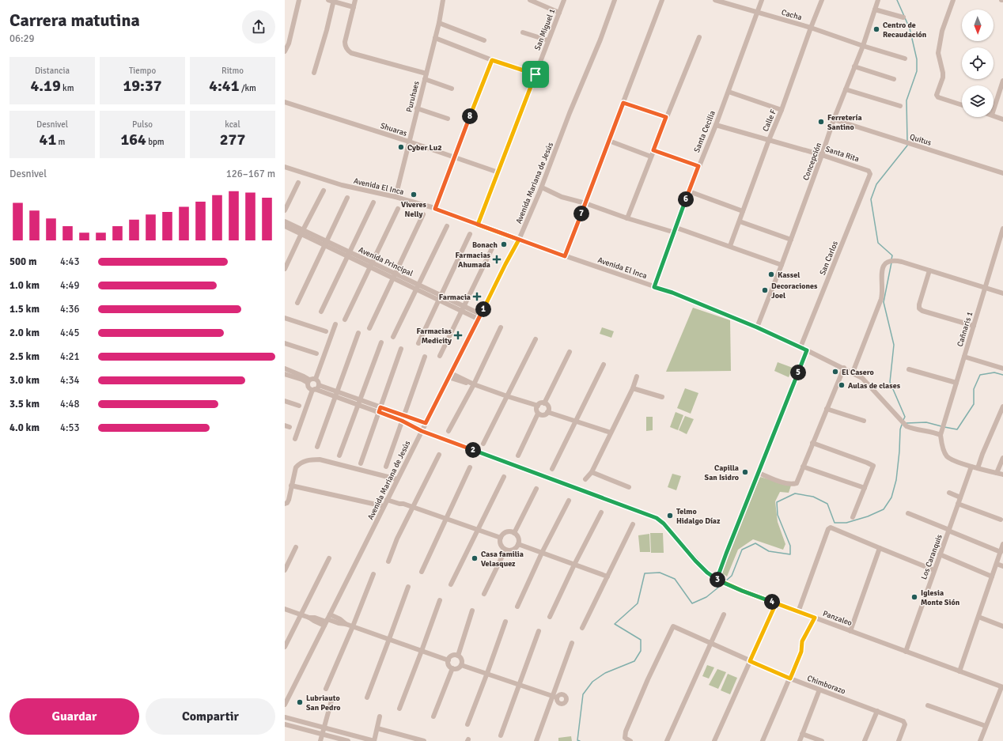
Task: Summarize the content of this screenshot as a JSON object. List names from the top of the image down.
{
  "streets": {
    "street": [
      "Cacha",
      "San Miguel 1",
      "Puruhaes",
      "Calle F",
      "Shuaras",
      "Santa Cecilia",
      "Quitus",
      "Santa Rita",
      "Concepción",
      "Avenida Mariana de Jesús",
      "Avenida El Inca",
      "San Carlos",
      "Avenida Principal",
      "Cañnaris 1",
      "Los Caranquis",
      "Panzaleo",
      "Chimborazo"
    ]
  },
  "crossings": [
    ["Cacha", "Calle F"],
    ["Cacha", "Santa Cecilia"],
    ["Cacha", "Concepción"],
    ["San Miguel 1", "Shuaras"],
    ["San Miguel 1", "Avenida El Inca"],
    ["Puruhaes", "Shuaras"],
    ["Puruhaes", "Avenida El Inca"],
    ["Calle F", "Santa Rita"],
    ["Santa Cecilia", "Santa Rita"],
    ["Santa Cecilia", "Avenida El Inca"],
    ["Quitus", "Concepción"],
    ["Santa Rita", "Concepción"],
    ["Santa Rita", "San Carlos"],
    ["Concepción", "Avenida El Inca"],
    ["Avenida Mariana de Jesús", "Avenida El Inca"],
    ["Avenida Mariana de Jesús", "Avenida Principal"],
    ["Avenida Mariana de Jesús", "Panzaleo"],
    ["Avenida El Inca", "San Carlos"],
    ["Avenida El Inca", "Cañnaris 1"],
    ["Los Caranquis", "Panzaleo"]
  ],
  "places": {
    "other": [
      "Centro de Recaudación",
      "Ferretería Santino",
      "Cyber Lu2",
      "Viveres Nelly",
      "Bonach",
      "Kassel",
      "Decoraciones Joel",
      "El Casero",
      "Aulas de clases",
      "Capilla San Isidro",
      "Telmo Hidalgo Díaz",
      "Casa familia Velasquez",
      "Iglesia Monte Sión",
      "Lubriauto San Pedro"
    ],
    "health": ["Farmacias Ahumada", "Farmacia", "Farmacias Medicity"]
  },
  "north": "bottom",
  "page": {
    "heading": ["Carrera matutina", "06:29"],
    "stats": [
      ["Distancia", "4.19 km"],
      ["Tiempo", "19:37"],
      ["Ritmo", "4:41 /km"],
      ["Desnivel", "41 m"],
      ["Pulso", "164 bpm"],
      ["kcal", "277"]
    ],
    "pins": [
      "8",
      "6",
      "7",
      "1",
      "5",
      "2",
      "3",
      "4"
    ],
    "chart": ["Desnivel", "126–167 m"],
    "list": [
      {
        "name": "500 m",
        "note": "4:43"
      },
      {
        "name": "1.0 km",
        "note": "4:49"
      },
      {
        "name": "1.5 km",
        "note": "4:36"
      },
      {
        "name": "2.0 km",
        "note": "4:45"
      },
      {
        "name": "2.5 km",
        "note": "4:21"
      },
      {
        "name": "3.0 km",
        "note": "4:34"
      },
      {
        "name": "3.5 km",
        "note": "4:48"
      },
      {
        "name": "4.0 km",
        "note": "4:53"
      }
    ],
    "buttons": ["Guardar", "Compartir"]
  }
}
